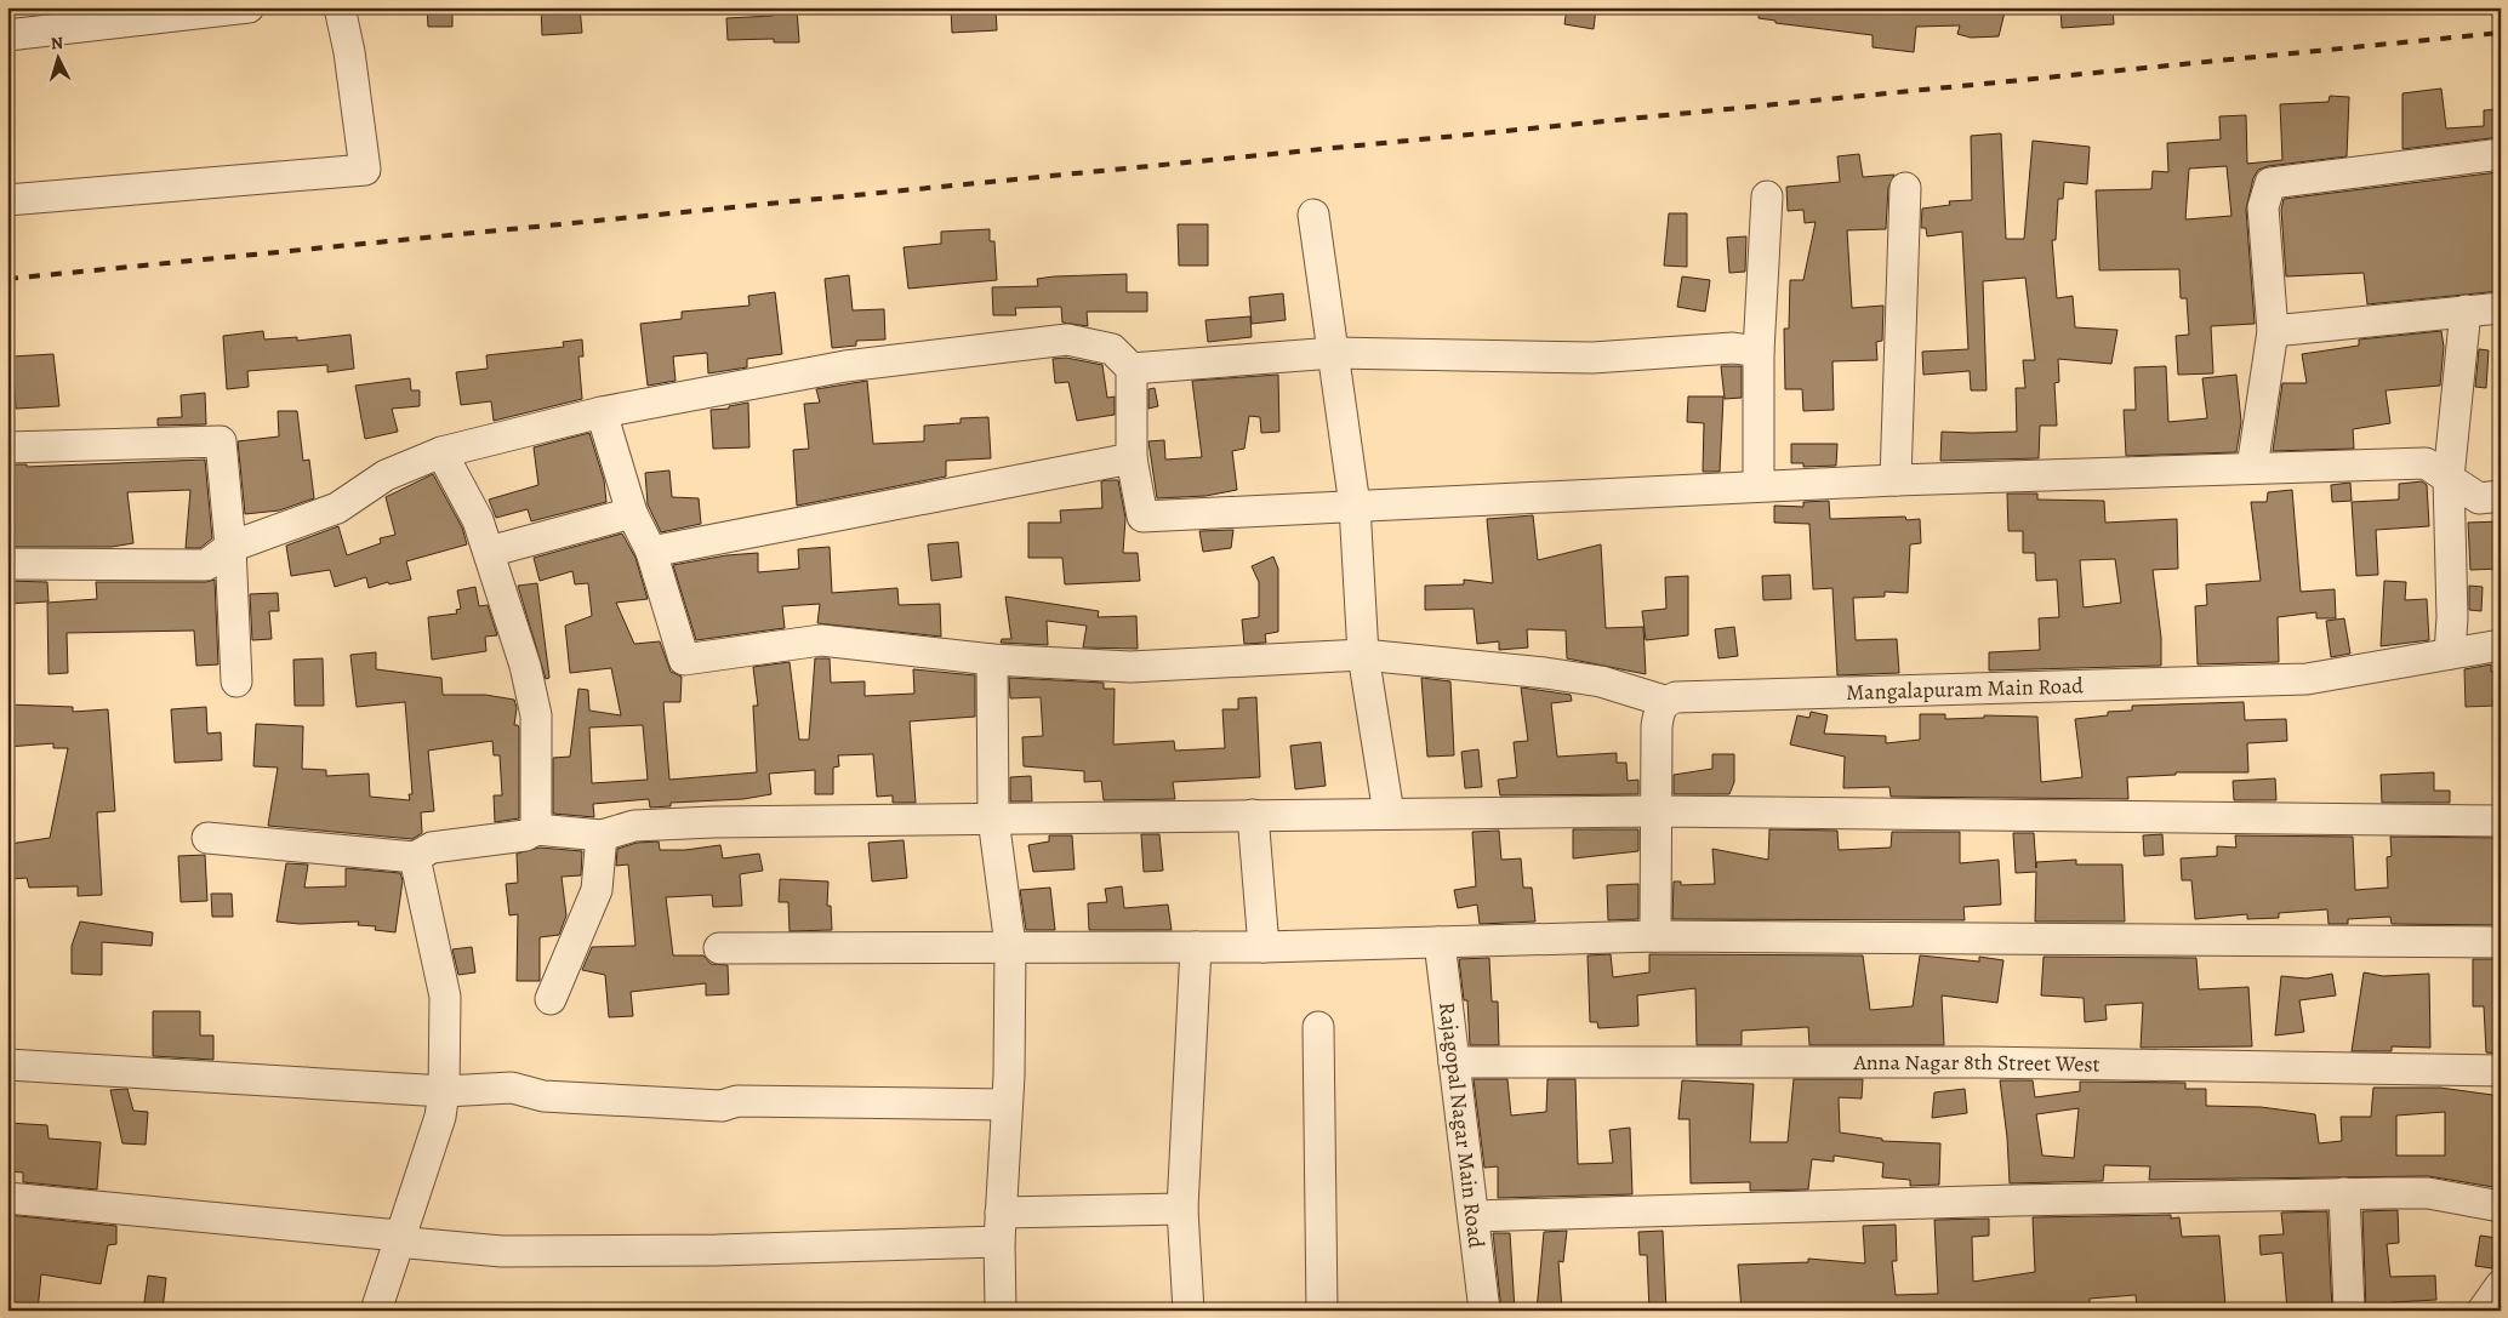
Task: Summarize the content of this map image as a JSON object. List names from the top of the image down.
{
  "streets": {
    "street": ["Mangalapuram Main Road", "Anna Nagar 8th Street West", "Rajagopal Nagar Main Road"]
  },
  "crossings": [
    ["Anna Nagar 8th Street West", "Rajagopal Nagar Main Road"]
  ],
  "north": "top"
}
